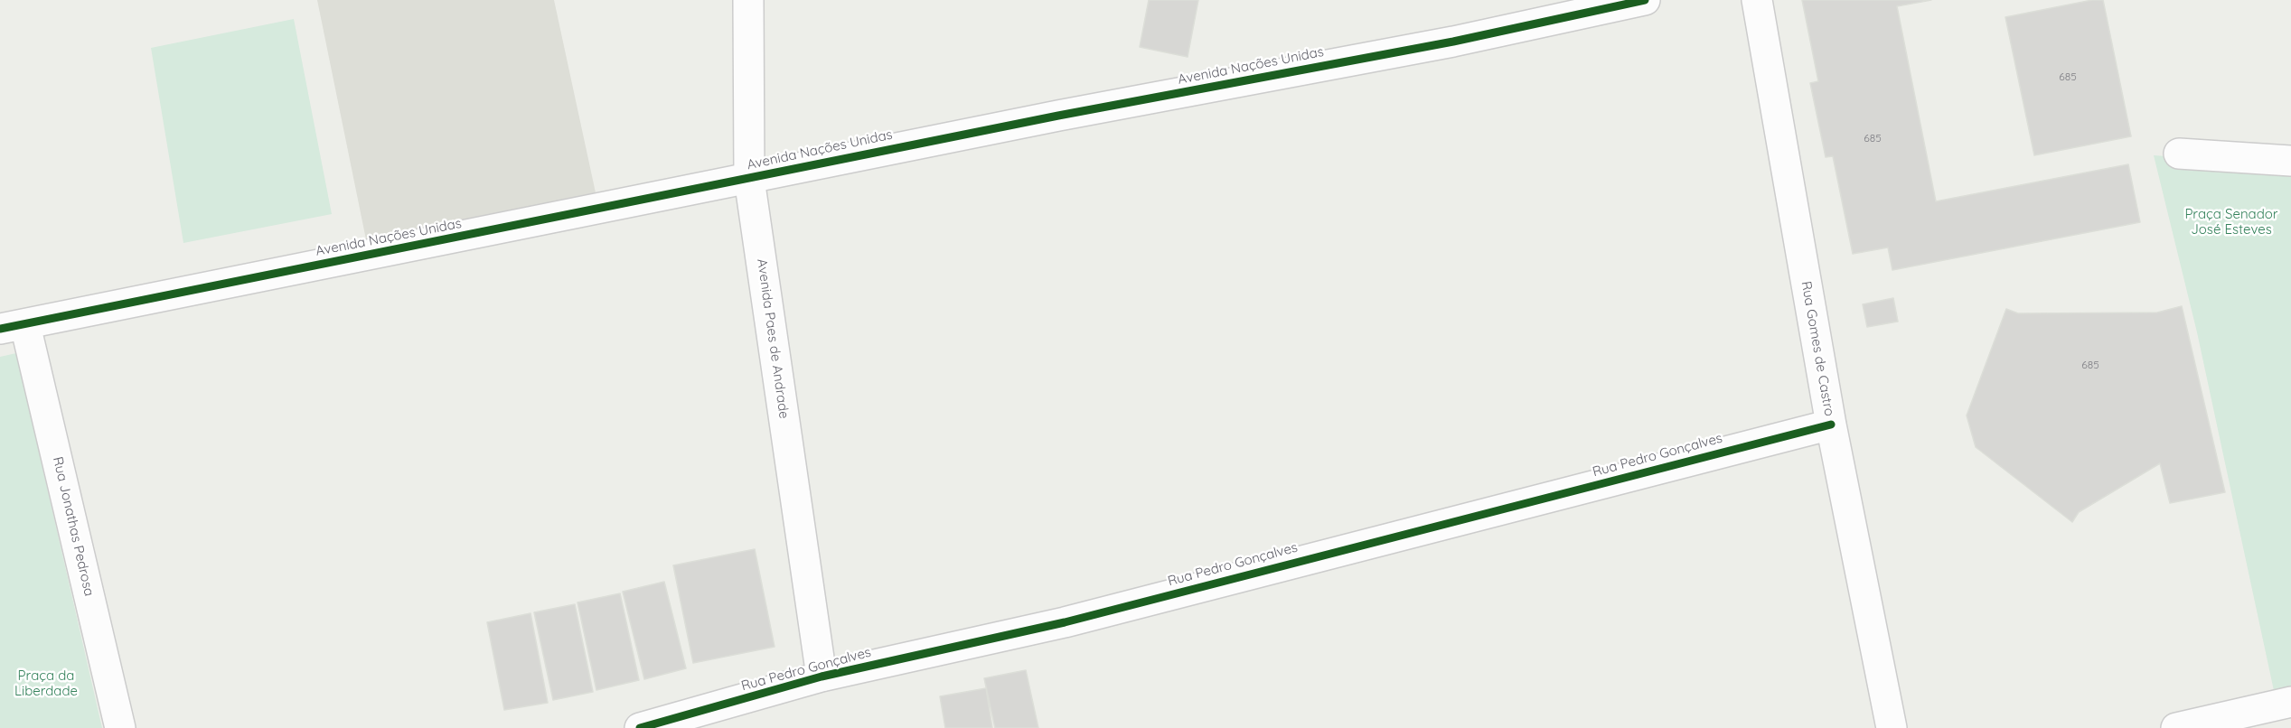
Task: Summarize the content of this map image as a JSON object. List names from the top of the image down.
{
  "streets": {
    "street": [
      "Avenida Nações Unidas",
      "Avenida Paes de Andrade",
      "Rua Gomes de Castro",
      "Rua Pedro Gonçalves",
      "Rua Jonathas Pedrosa"
    ]
  },
  "crossings": [
    ["Avenida Nações Unidas", "Avenida Paes de Andrade"],
    ["Avenida Nações Unidas", "Rua Jonathas Pedrosa"],
    ["Avenida Paes de Andrade", "Rua Pedro Gonçalves"],
    ["Rua Gomes de Castro", "Rua Pedro Gonçalves"]
  ],
  "parks": ["Praça Senador José Esteves", "Praça da Liberdade"],
  "house_numbers": ["685", "685", "685"]
}
